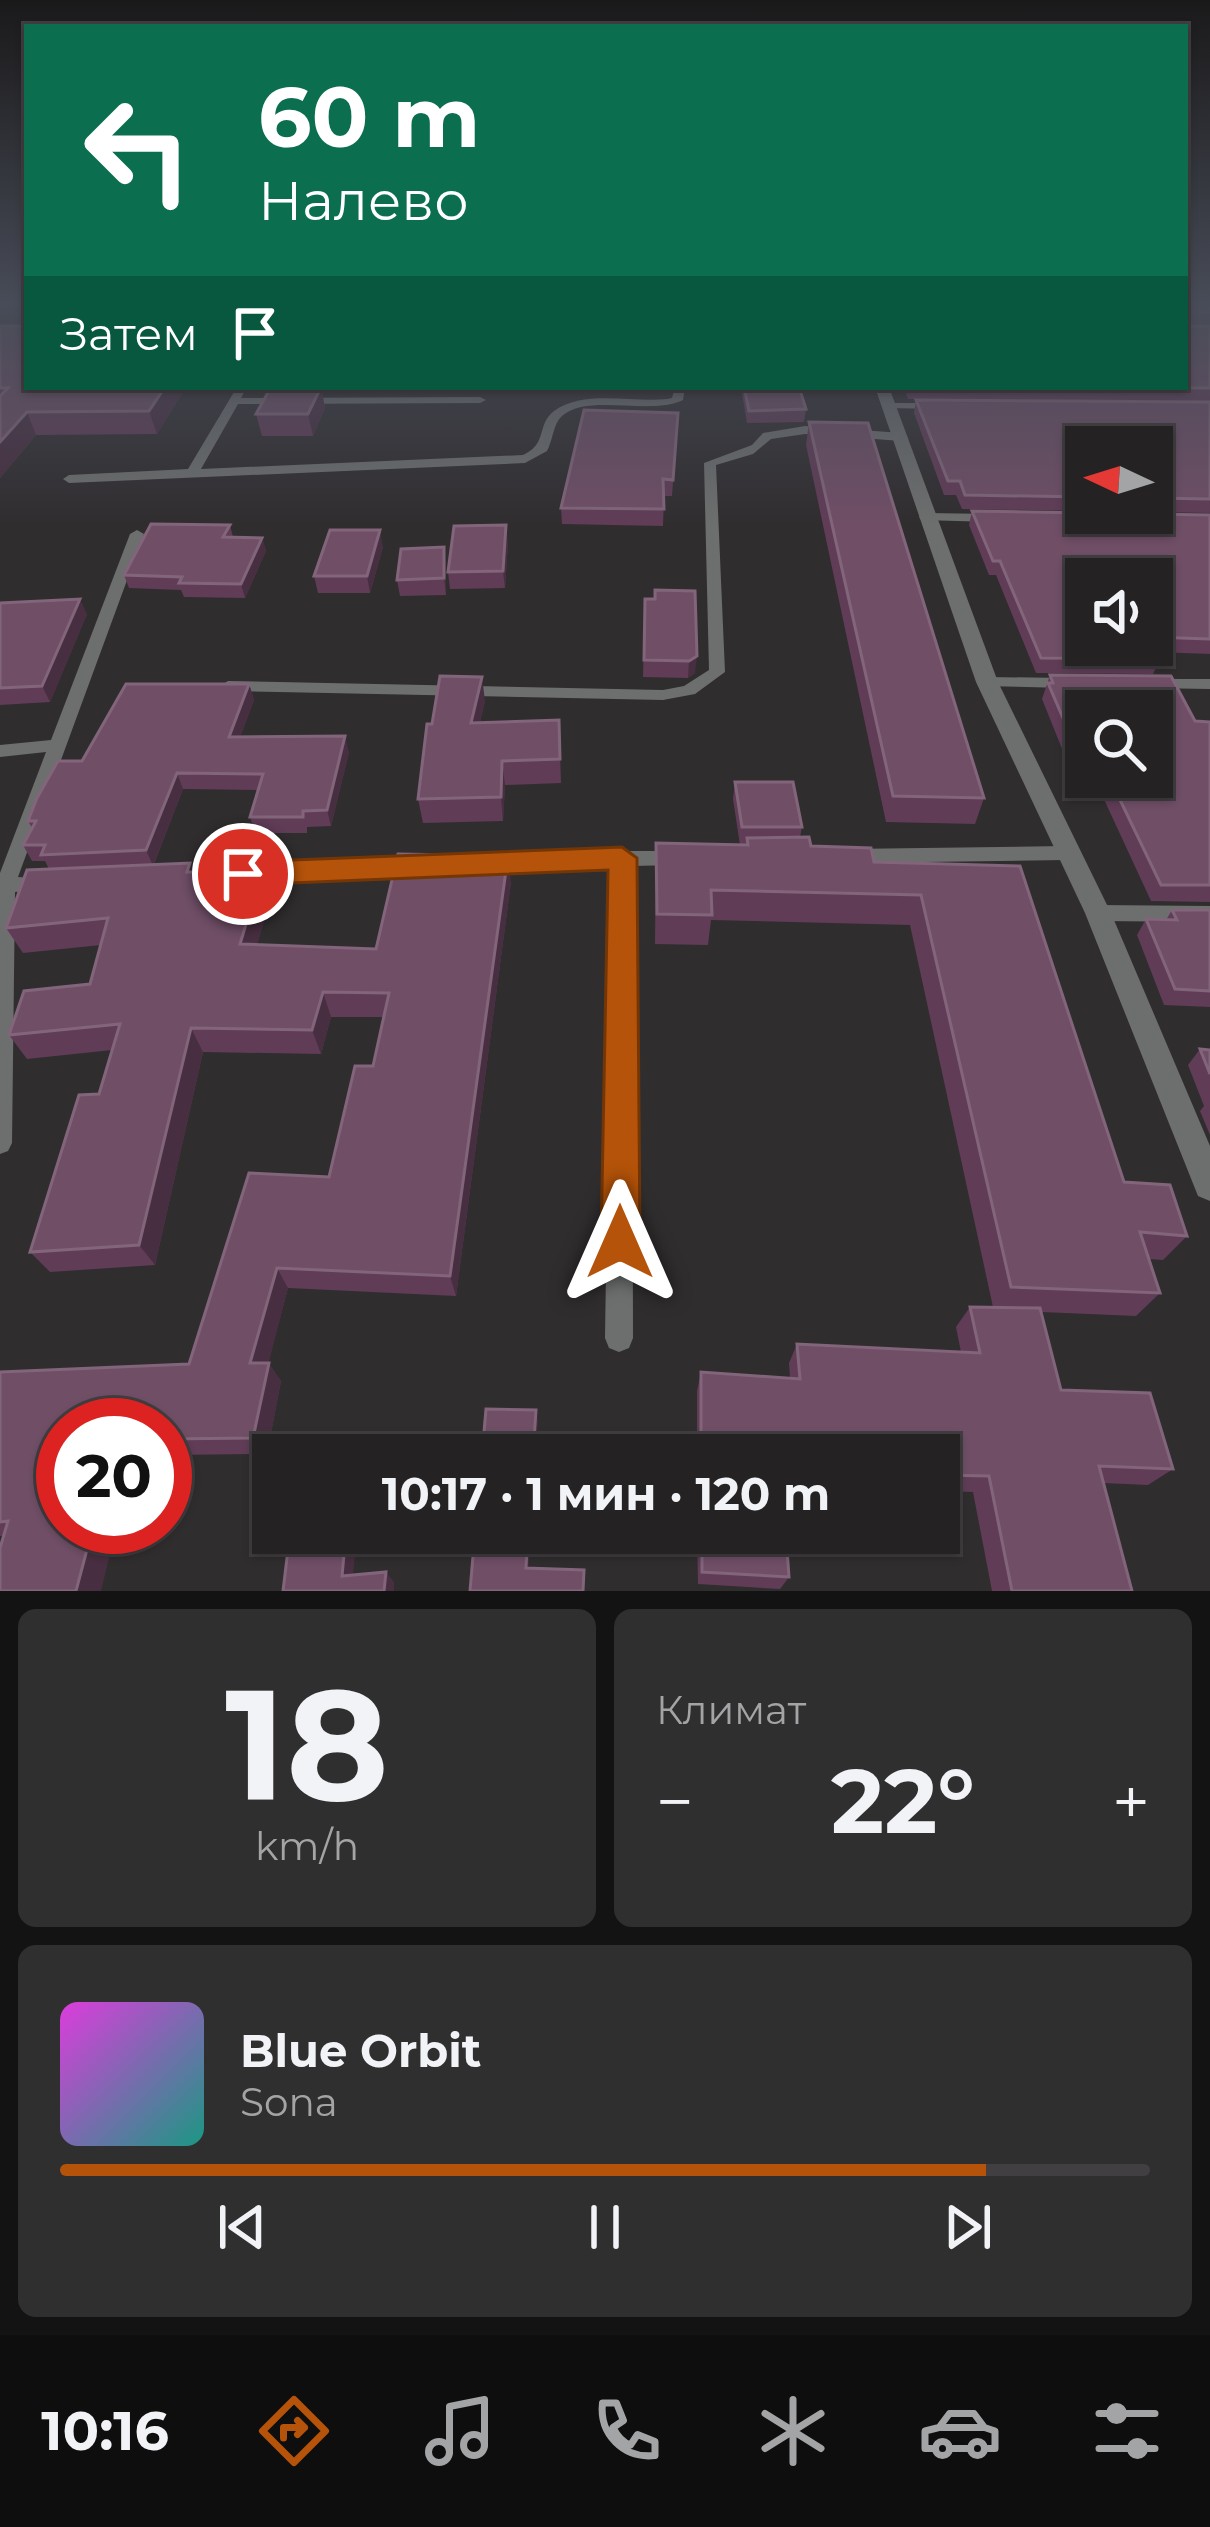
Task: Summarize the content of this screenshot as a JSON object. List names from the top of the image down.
{
  "north": "left",
  "page": {
    "turn": ["60 m", "Налево"],
    "then": "Затем",
    "limit": "20",
    "trip": "10:17 · 1 мин · 120 m",
    "tile": [
      ["18", "km/h"],
      "Климат"
    ],
    "heat": ["−", "22°", "+"],
    "song": ["Blue Orbit", "Sona"],
    "tabs": "10:16"
  }
}
